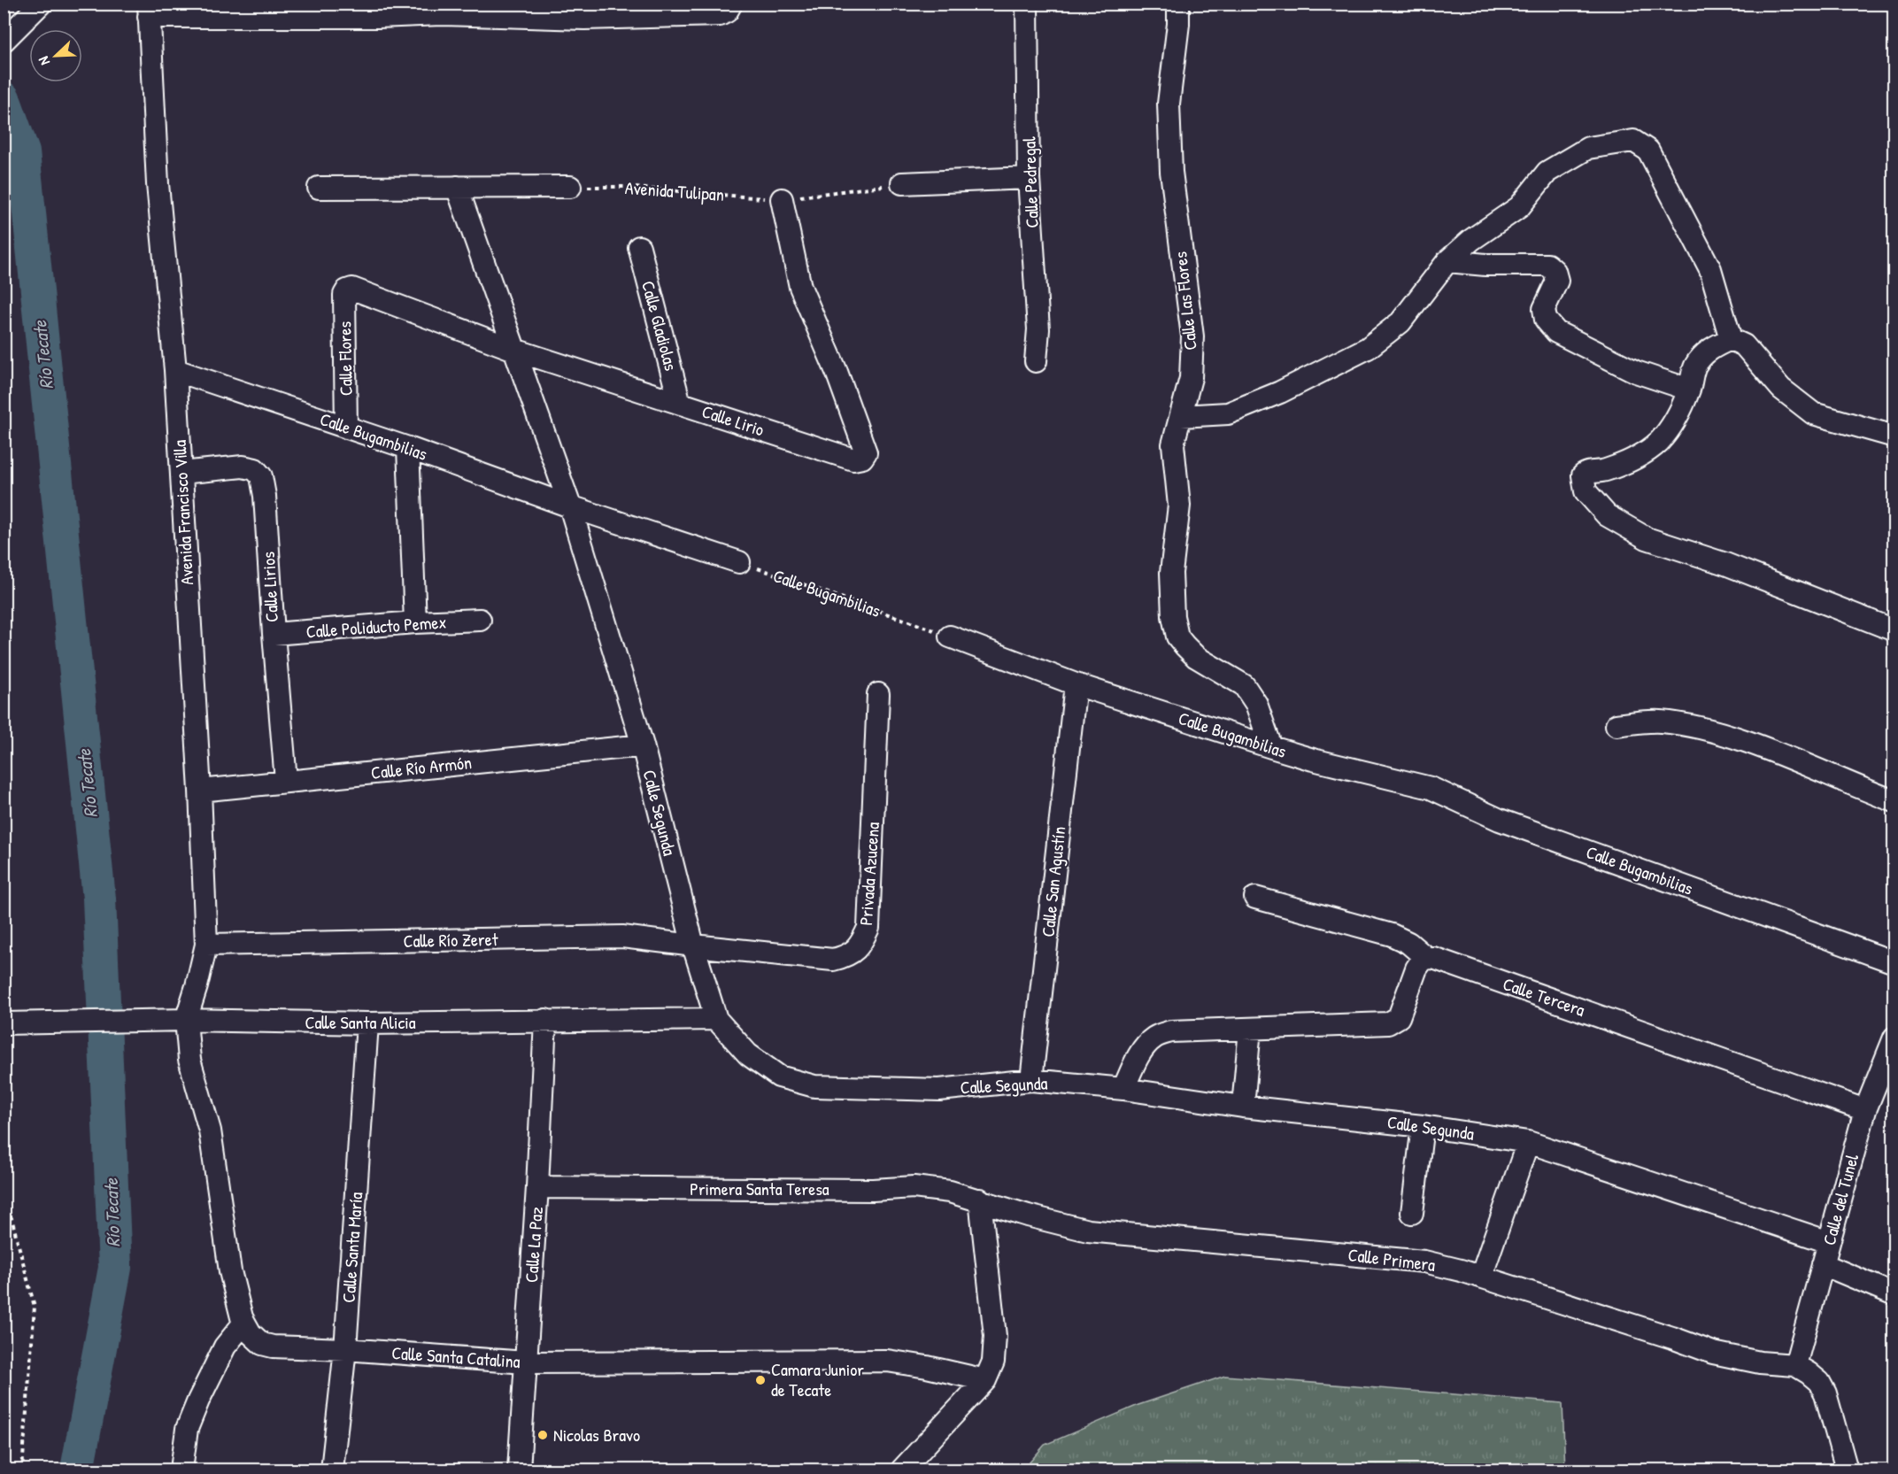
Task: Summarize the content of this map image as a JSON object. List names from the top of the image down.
{
  "streets": {
    "street": [
      "Calle Pedregal",
      "Calle Las Flores",
      "Calle Gladiolas",
      "Calle Flores",
      "Calle Lirio",
      "Calle Bugambilias",
      "Avenida Francisco Villa",
      "Calle Lirios",
      "Calle Poliducto Pemex",
      "Calle Río Armón",
      "Calle Segunda",
      "Privada Azucena",
      "Calle San Agustín",
      "Calle Río Zeret",
      "Calle Tercera",
      "Calle Santa Alicia",
      "Primera Santa Teresa",
      "Calle del Tunel",
      "Calle La Paz",
      "Calle Santa María",
      "Calle Primera",
      "Calle Santa Catalina"
    ],
    "path": ["Avenida Tulipan"]
  },
  "crossings": [
    ["Avenida Tulipan", "Calle Lirio"],
    ["Calle Las Flores", "Calle Bugambilias"],
    ["Calle Gladiolas", "Calle Lirio"],
    ["Calle Flores", "Calle Lirio"],
    ["Calle Flores", "Calle Bugambilias"],
    ["Calle Bugambilias", "Avenida Francisco Villa"],
    ["Calle Bugambilias", "Calle Segunda"],
    ["Calle Bugambilias", "Calle San Agustín"],
    ["Avenida Francisco Villa", "Calle Lirios"],
    ["Avenida Francisco Villa", "Calle Río Armón"],
    ["Avenida Francisco Villa", "Calle Río Zeret"],
    ["Avenida Francisco Villa", "Calle Santa Alicia"],
    ["Avenida Francisco Villa", "Calle Santa Catalina"],
    ["Calle Lirios", "Calle Poliducto Pemex"],
    ["Calle Lirios", "Calle Río Armón"],
    ["Calle Río Armón", "Calle Segunda"],
    ["Calle Segunda", "Privada Azucena"],
    ["Calle Segunda", "Calle San Agustín"],
    ["Calle Segunda", "Calle Río Zeret"],
    ["Calle Segunda", "Calle Santa Alicia"],
    ["Calle Segunda", "Calle del Tunel"],
    ["Privada Azucena", "Calle Río Zeret"],
    ["Calle Tercera", "Calle del Tunel"],
    ["Calle Santa Alicia", "Calle La Paz"],
    ["Calle Santa Alicia", "Calle Santa María"],
    ["Calle Santa Alicia", "Calle Santa Catalina"],
    ["Primera Santa Teresa", "Calle La Paz"],
    ["Primera Santa Teresa", "Calle Primera"],
    ["Calle del Tunel", "Calle Primera"],
    ["Calle La Paz", "Calle Santa Catalina"],
    ["Calle Santa María", "Calle Santa Catalina"]
  ],
  "water": ["Río Tecate"],
  "places": ["Camara Junior de Tecate", "Nicolas Bravo"],
  "north": "bottom left"
}
